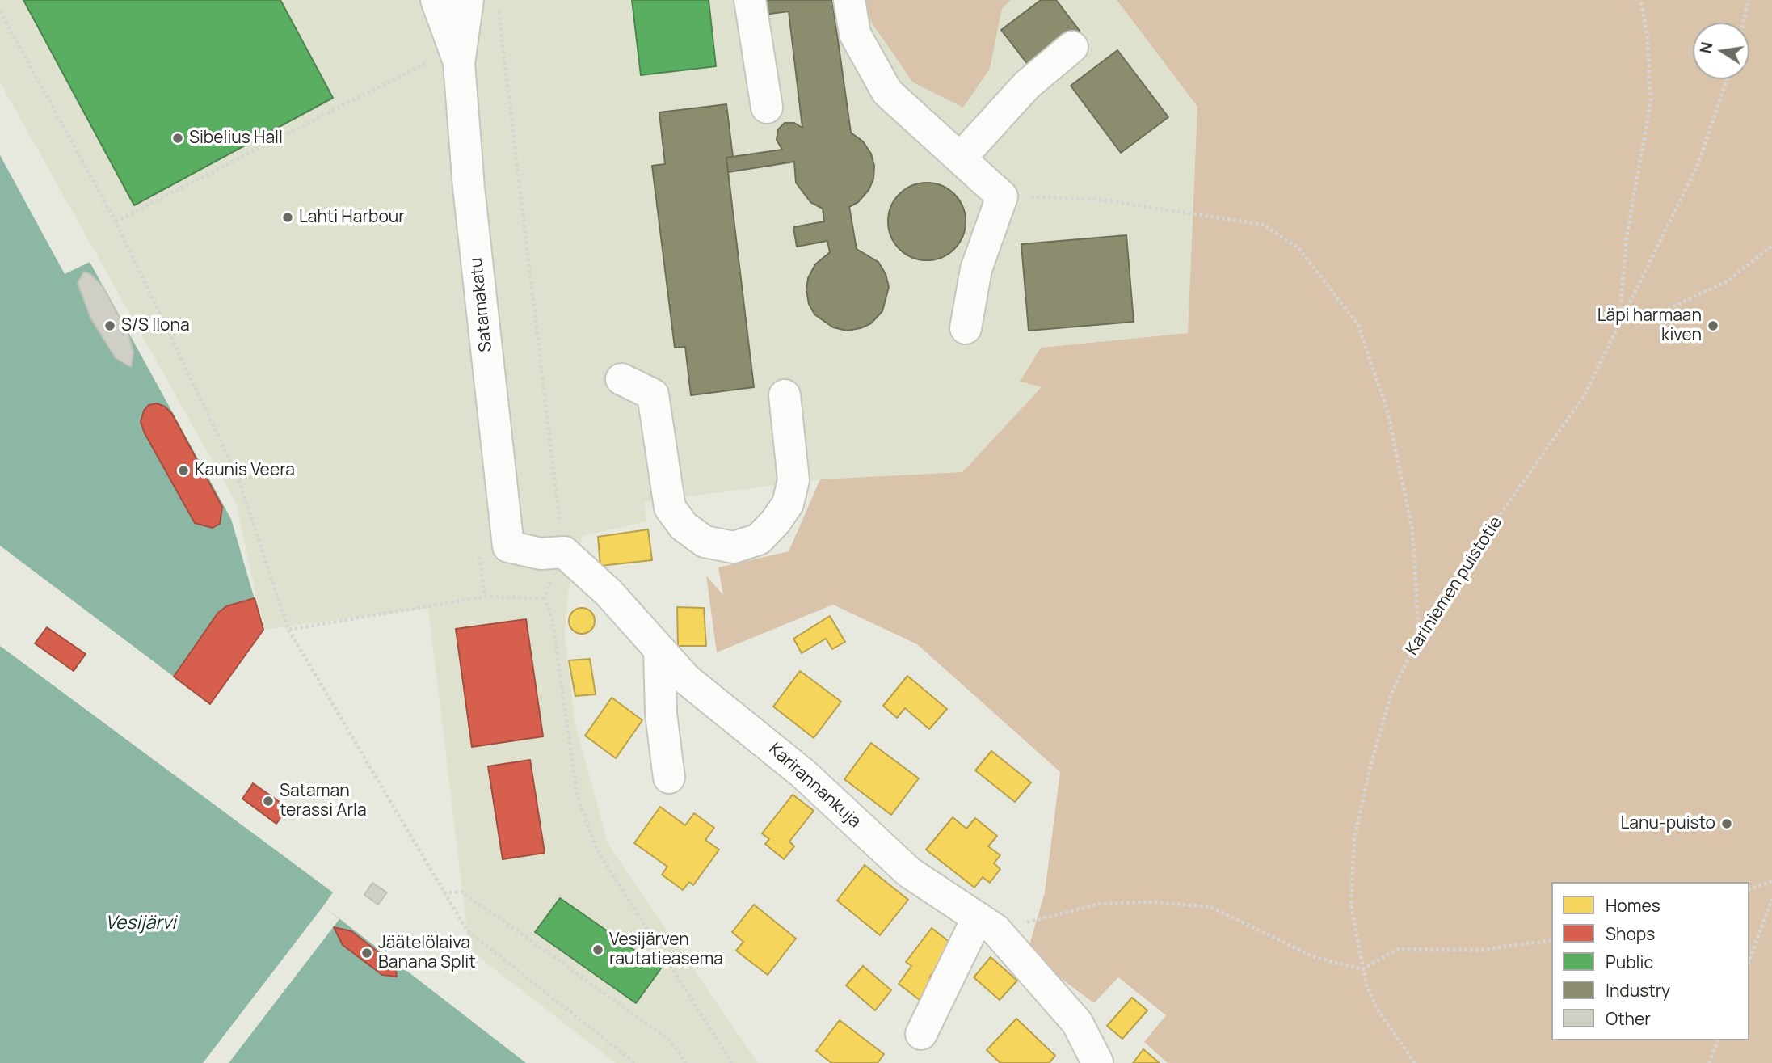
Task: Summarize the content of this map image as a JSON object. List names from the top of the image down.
{
  "streets": {
    "street": ["Satamakatu", "Karirannankuja"],
    "path": ["Kariniemen puistotie"]
  },
  "water": ["Vesijärvi"],
  "places": [
    "Sibelius Hall",
    "Lahti Harbour",
    "S/S Ilona",
    "Läpi harmaan kiven",
    "Kaunis Veera",
    "Sataman terassi Arla",
    "Lanu-puisto",
    "Vesijärven rautatieasema",
    "Jäätelölaiva Banana Split"
  ],
  "legend": [
    "Homes",
    "Shops",
    "Public",
    "Industry",
    "Other"
  ],
  "north": "left"
}
